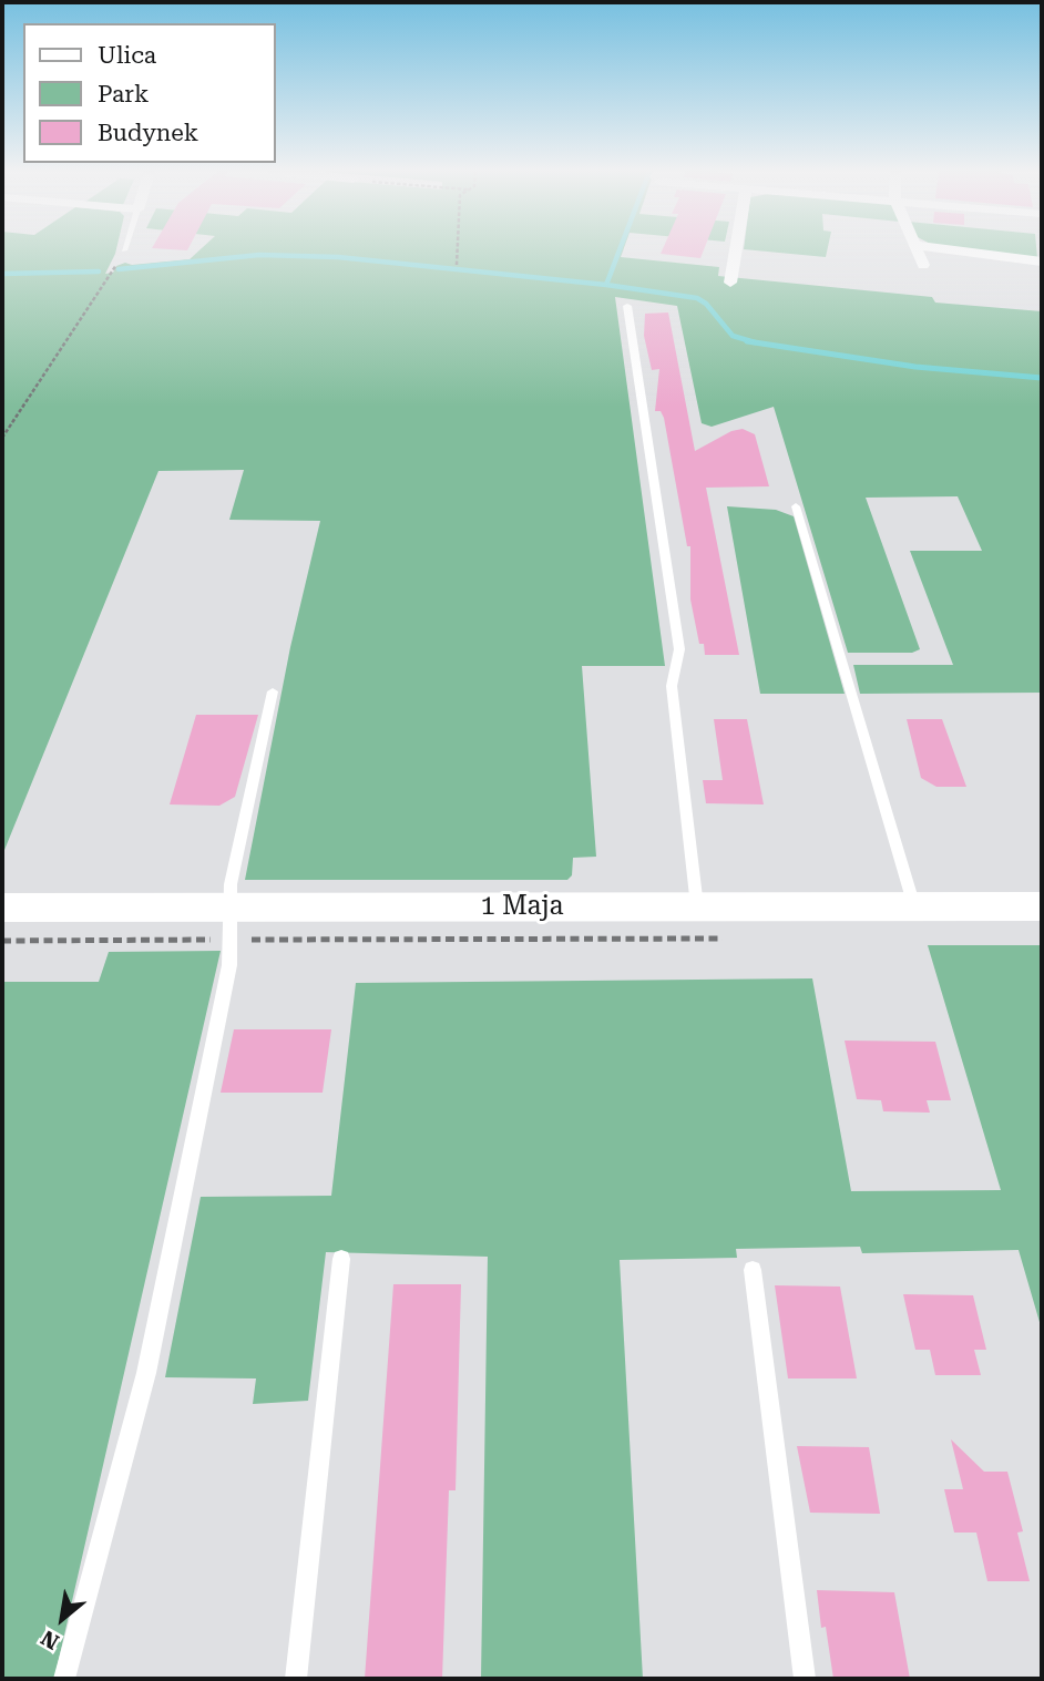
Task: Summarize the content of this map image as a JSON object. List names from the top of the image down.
{
  "streets": {
    "main road": ["1 Maja"]
  },
  "legend": ["Ulica", "Park", "Budynek"],
  "north": "bottom left"
}
